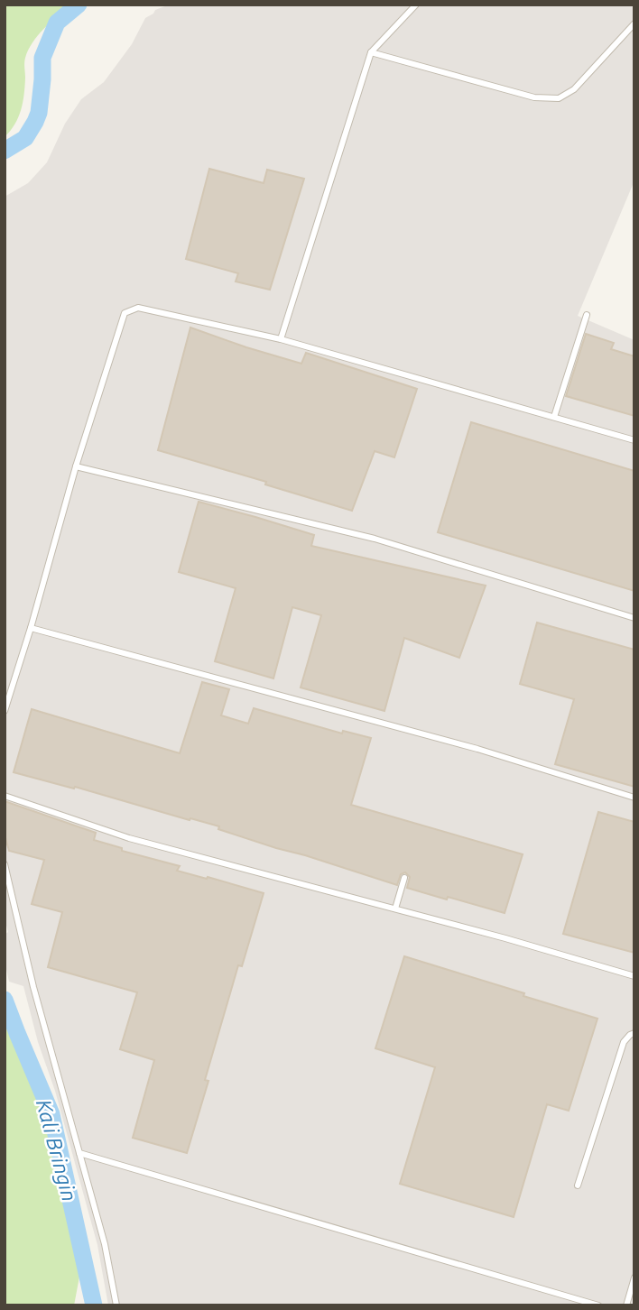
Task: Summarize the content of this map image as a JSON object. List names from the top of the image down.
{
  "water": ["Kali Bringin"]
}
